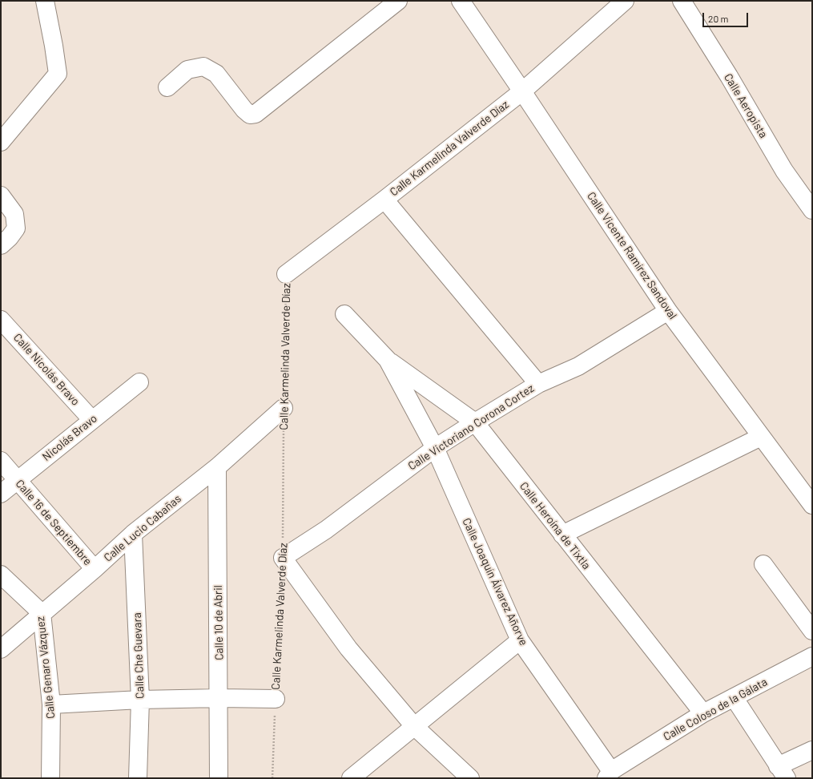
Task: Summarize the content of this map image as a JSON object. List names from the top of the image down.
{
  "streets": {
    "street": [
      "Calle Aeropista",
      "Calle Karmelinda Valverde Díaz",
      "Calle Vicente Ramírez Sandoval",
      "Calle Nicolás Bravo",
      "Calle Victoriano Corona Cortez",
      "Nicolás Bravo",
      "Calle 16 de Septiembre",
      "Calle Heroína de Tixtla",
      "Calle Lucio Cabañas",
      "Calle Joaquín Álvarez Añorve",
      "Calle 10 de Abril",
      "Calle Che Guevara",
      "Calle Genaro Vázquez",
      "Calle Coloso de la Gálata"
    ]
  },
  "crossings": [
    ["Calle Karmelinda Valverde Díaz", "Calle Vicente Ramírez Sandoval"],
    ["Calle Karmelinda Valverde Díaz", "Calle Victoriano Corona Cortez"],
    ["Calle Karmelinda Valverde Díaz", "Calle Lucio Cabañas"],
    ["Calle Vicente Ramírez Sandoval", "Calle Victoriano Corona Cortez"],
    ["Calle Nicolás Bravo", "Nicolás Bravo"],
    ["Calle Victoriano Corona Cortez", "Calle Heroína de Tixtla"],
    ["Calle Victoriano Corona Cortez", "Calle Joaquín Álvarez Añorve"],
    ["Nicolás Bravo", "Calle 16 de Septiembre"],
    ["Calle 16 de Septiembre", "Calle Lucio Cabañas"],
    ["Calle Heroína de Tixtla", "Calle Joaquín Álvarez Añorve"],
    ["Calle Heroína de Tixtla", "Calle Coloso de la Gálata"],
    ["Calle Lucio Cabañas", "Calle 10 de Abril"],
    ["Calle Lucio Cabañas", "Calle Che Guevara"],
    ["Calle Lucio Cabañas", "Calle Genaro Vázquez"],
    ["Calle Joaquín Álvarez Añorve", "Calle Coloso de la Gálata"]
  ],
  "scale_bar": "20 m"
}
